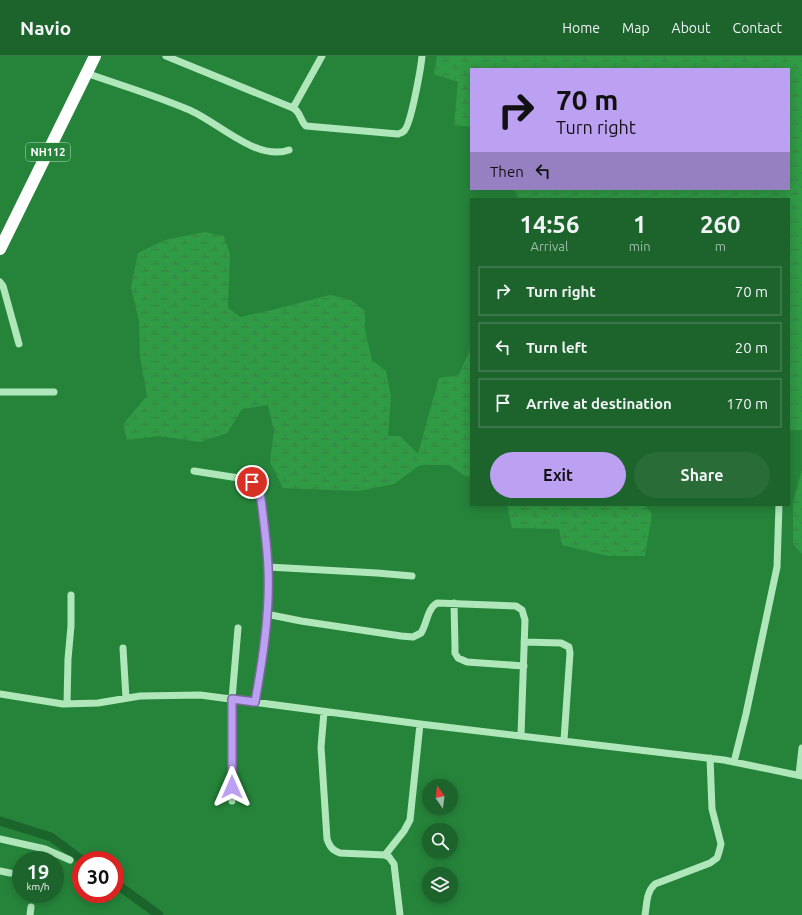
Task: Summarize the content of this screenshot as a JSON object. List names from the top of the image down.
{
  "streets": {
    "highway": ["NH112"]
  },
  "north": "top",
  "page": {
    "header": "Navio",
    "nav": [
      "Home",
      "Map",
      "About",
      "Contact"
    ],
    "turn": ["70 m", "Turn right"],
    "then": "Then",
    "eta": [
      "14:56",
      "Arrival",
      "1",
      "min",
      "260",
      "m"
    ],
    "list": [
      {
        "name": "Turn right",
        "value": "70 m"
      },
      {
        "name": "Turn left",
        "value": "20 m"
      },
      {
        "name": "Arrive at destination",
        "value": "170 m"
      }
    ],
    "buttons": ["Exit", "Share"],
    "speed": "19 km/h",
    "limit": "30"
  }
}
